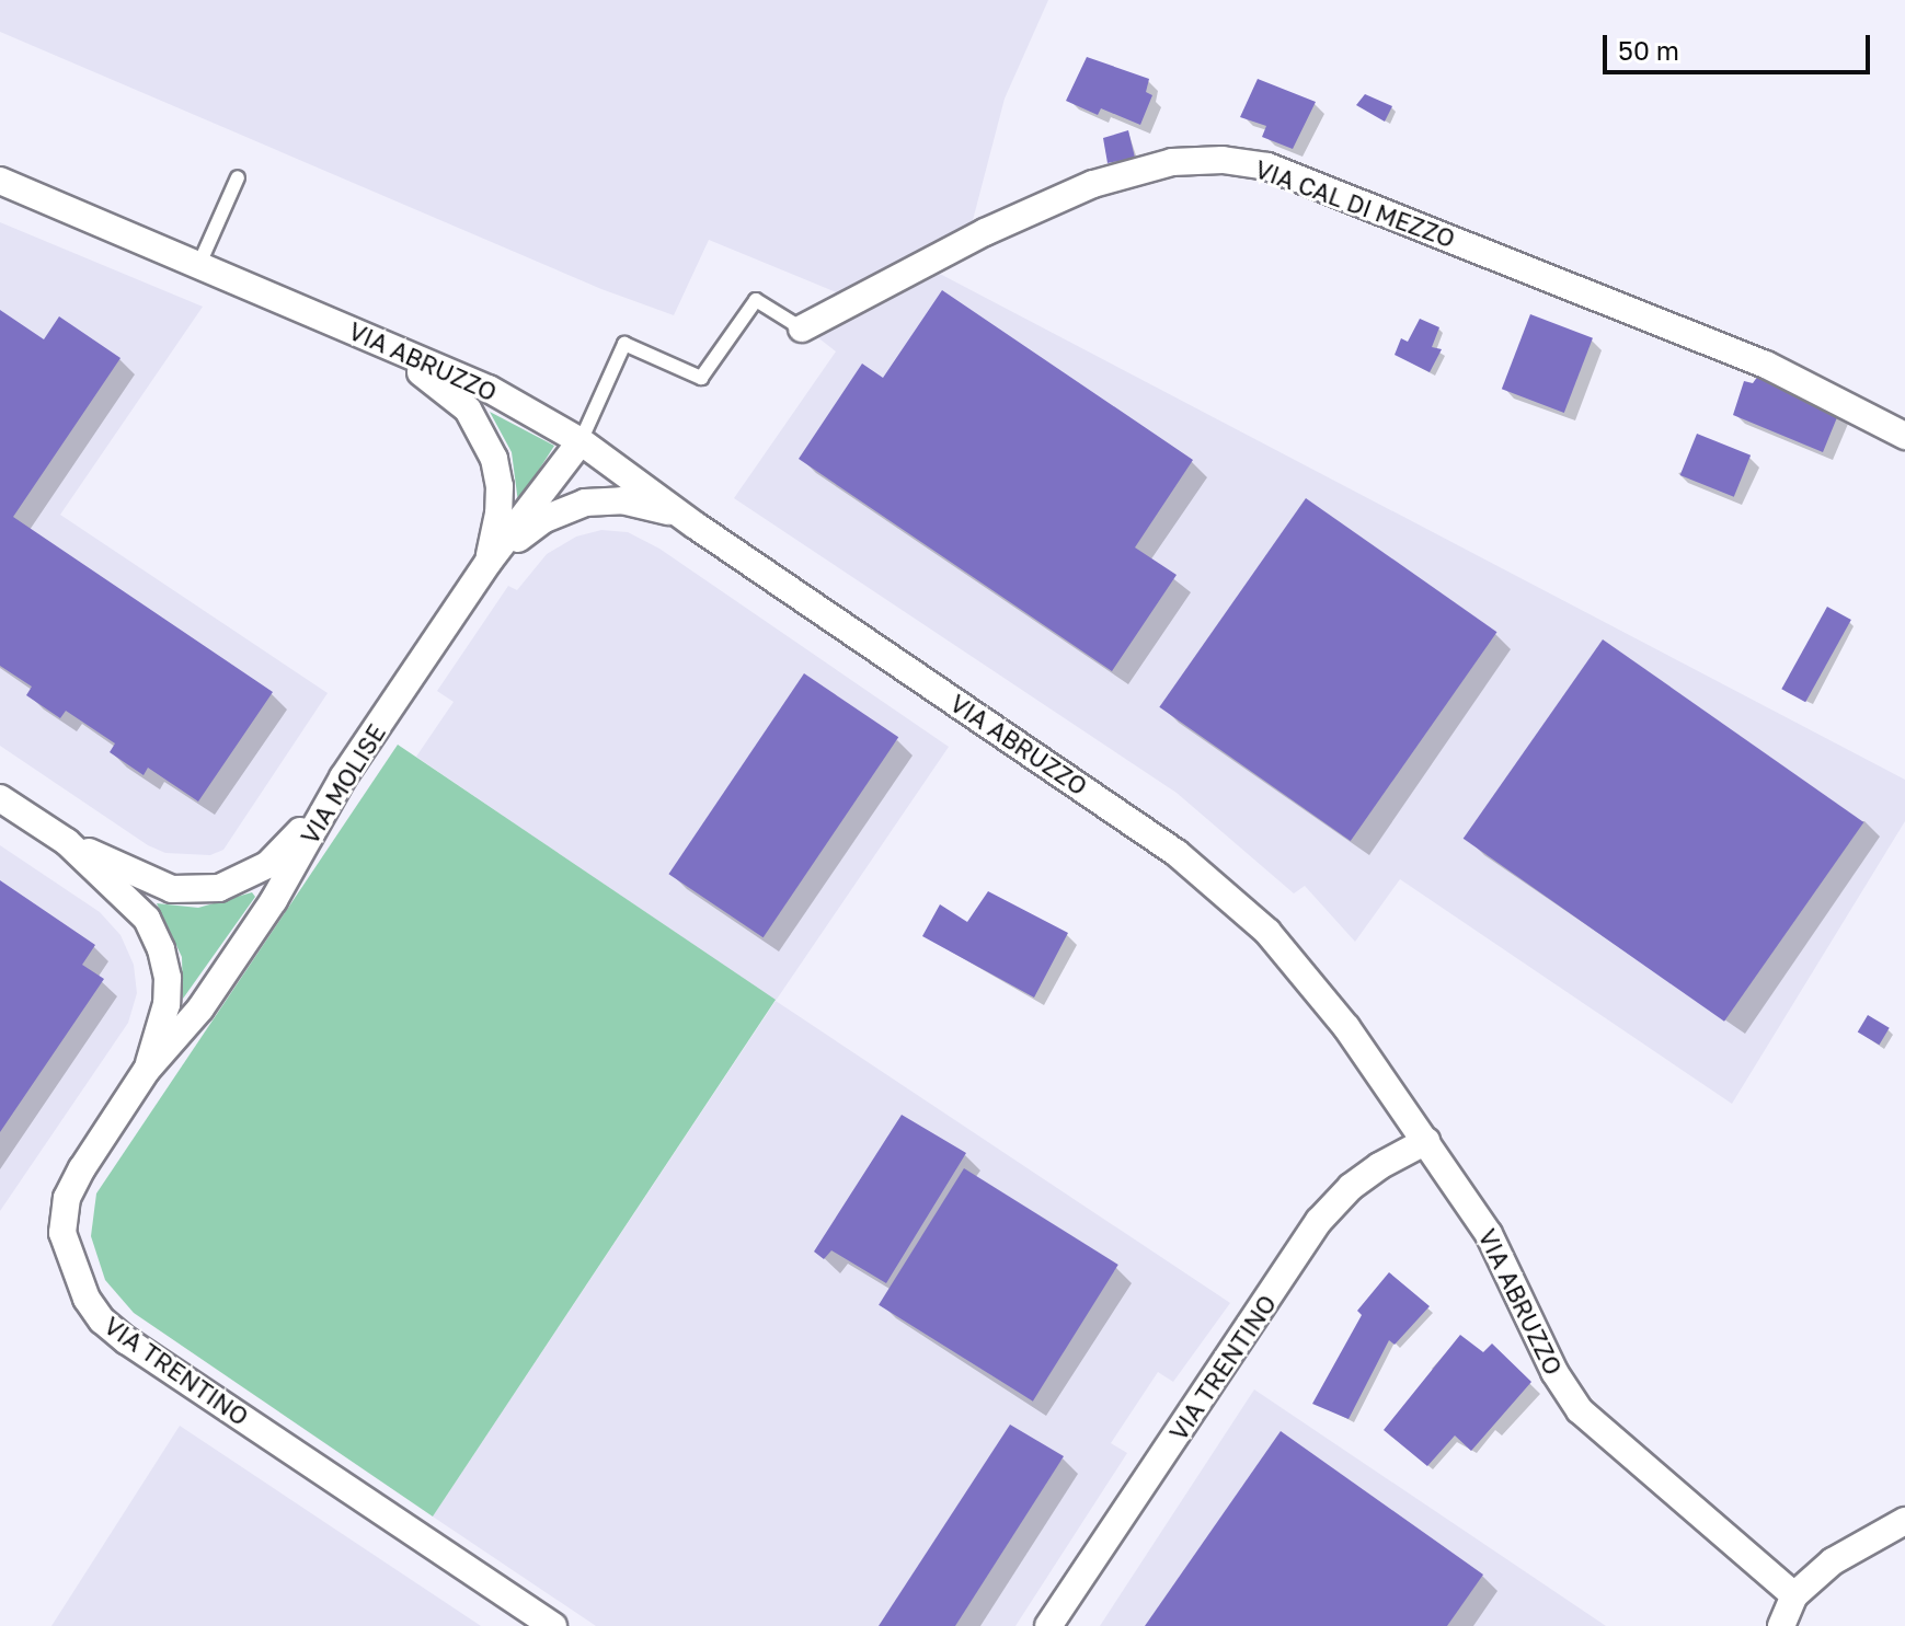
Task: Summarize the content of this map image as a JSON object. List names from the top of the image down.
{
  "streets": {
    "street": [
      "VIA CAL DI MEZZO",
      "VIA ABRUZZO",
      "VIA MOLISE",
      "VIA TRENTINO"
    ]
  },
  "crossings": [
    ["VIA ABRUZZO", "VIA MOLISE"],
    ["VIA ABRUZZO", "VIA TRENTINO"],
    ["VIA MOLISE", "VIA TRENTINO"]
  ],
  "scale_bar": "50 m"
}
